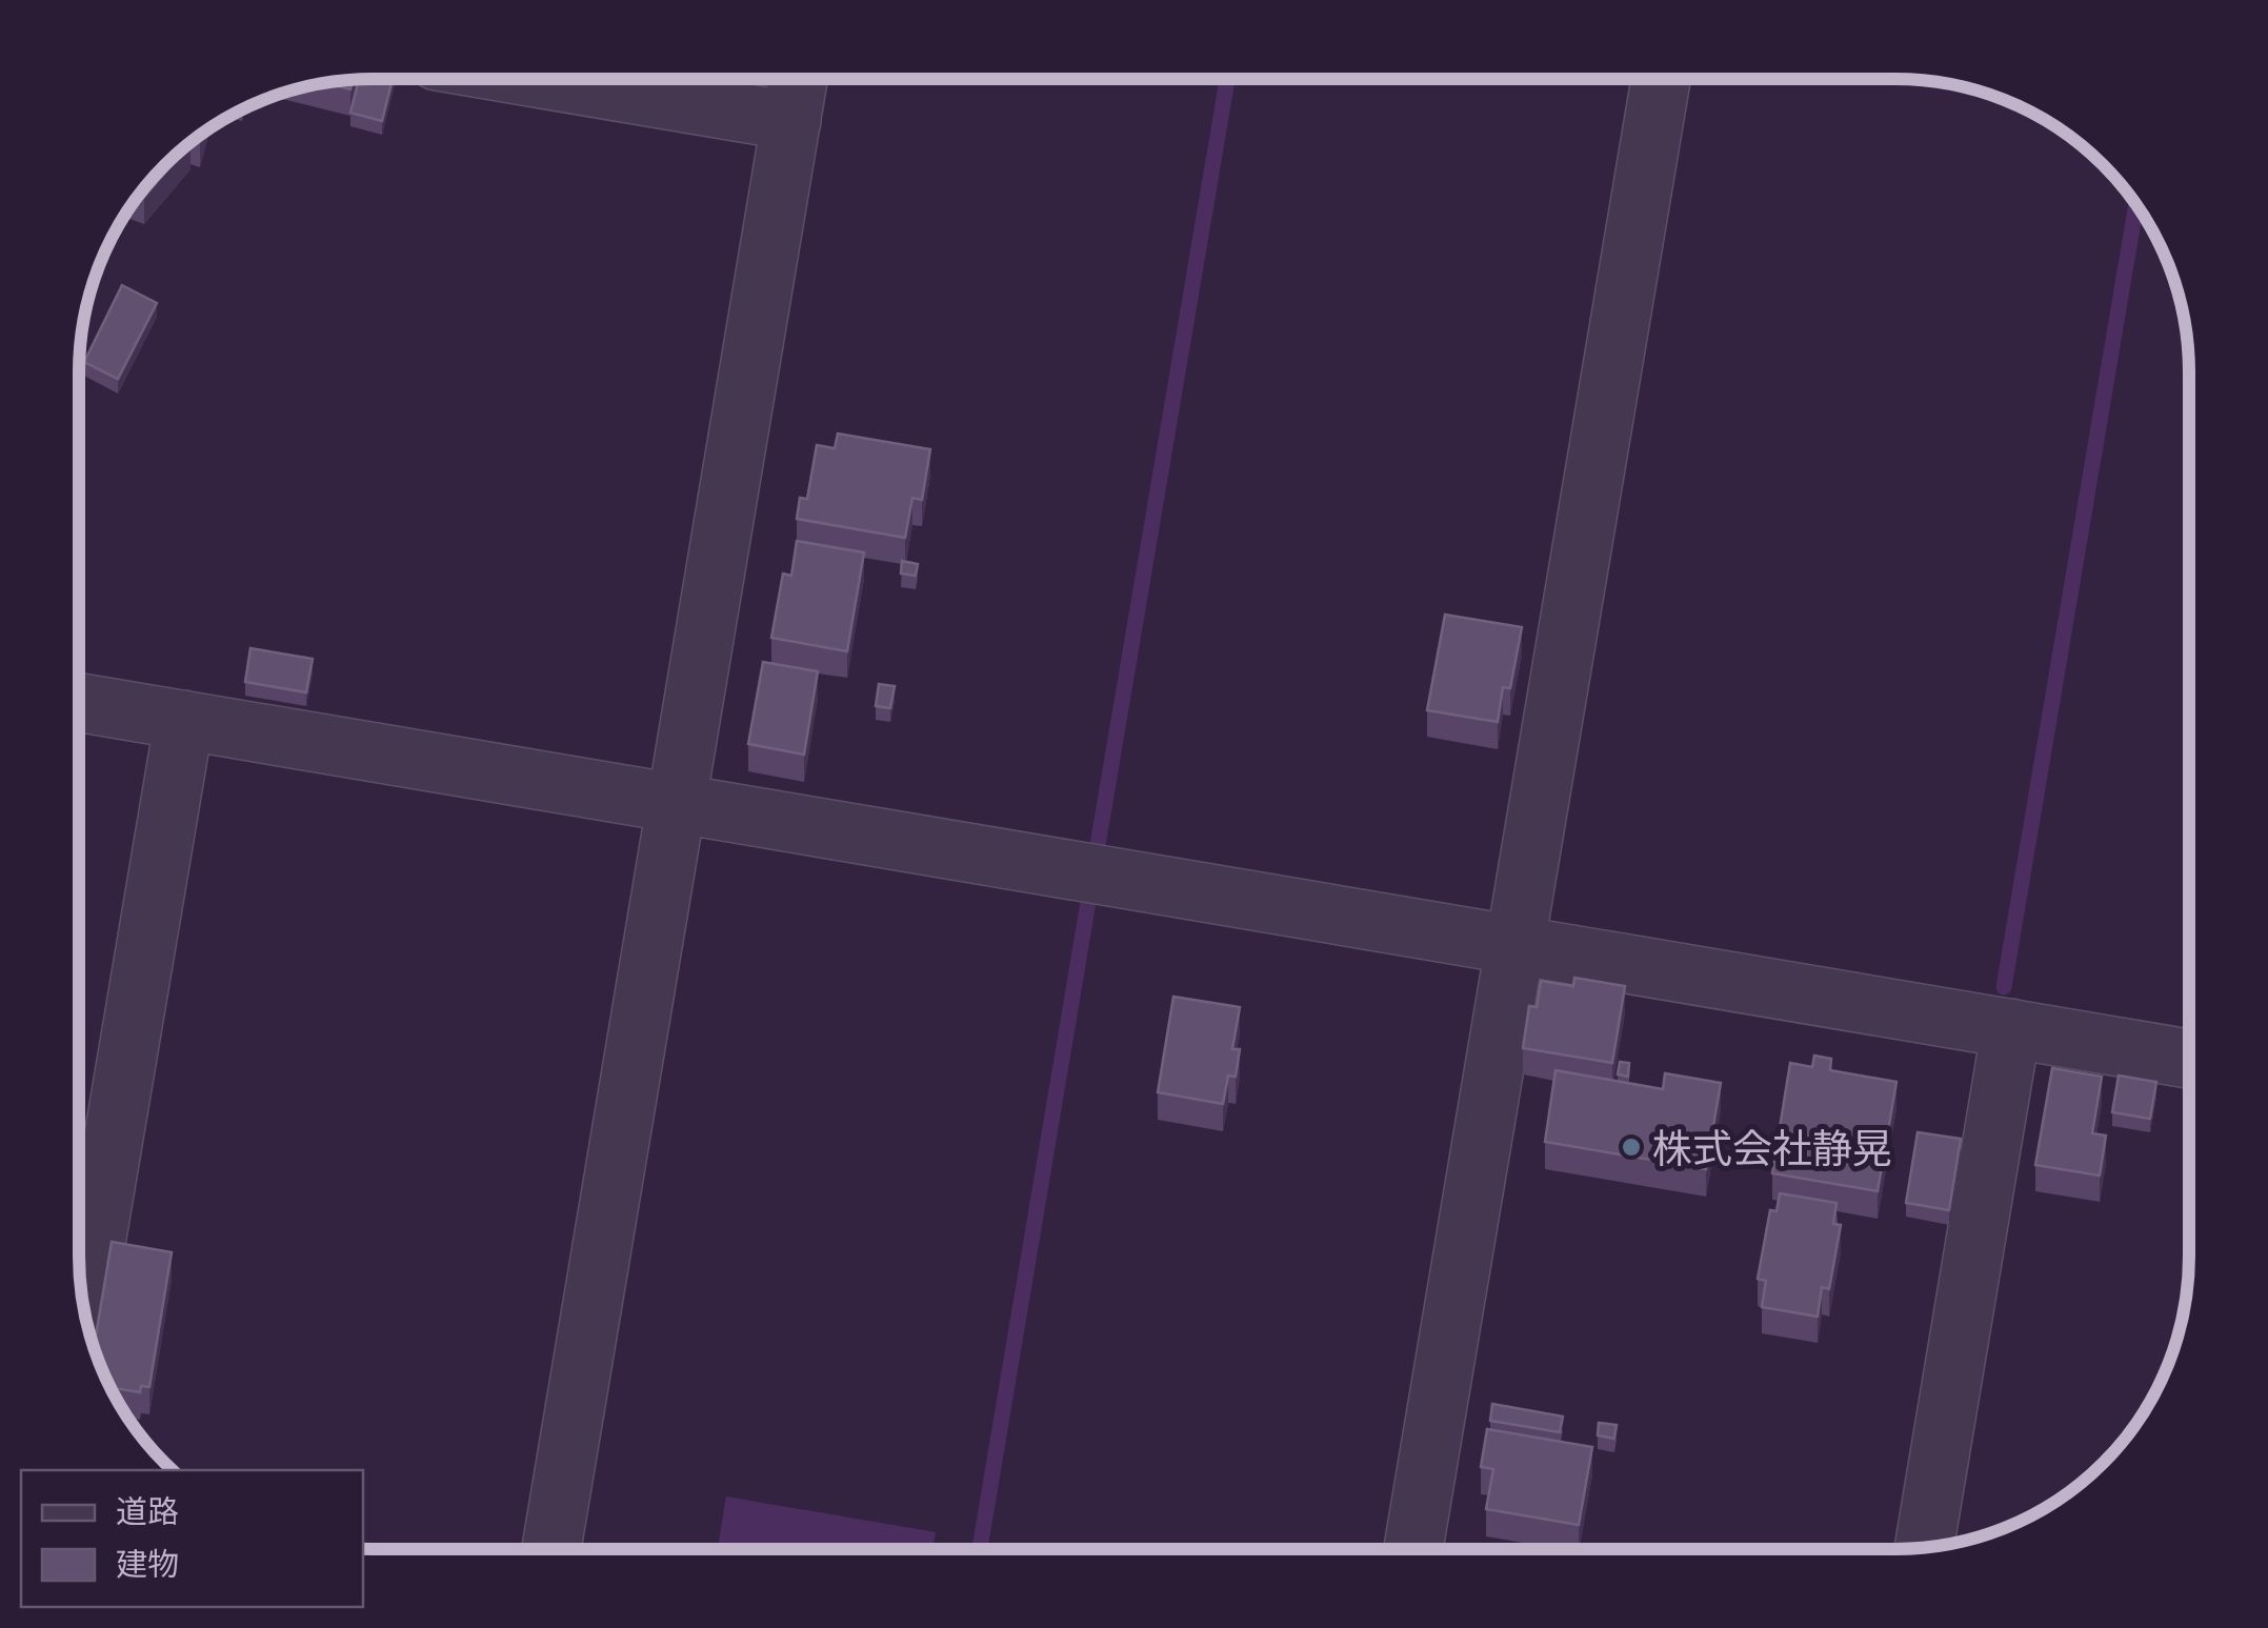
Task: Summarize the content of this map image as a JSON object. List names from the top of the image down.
{
  "places": ["株式会社静晃"],
  "legend": ["道路", "建物"]
}
